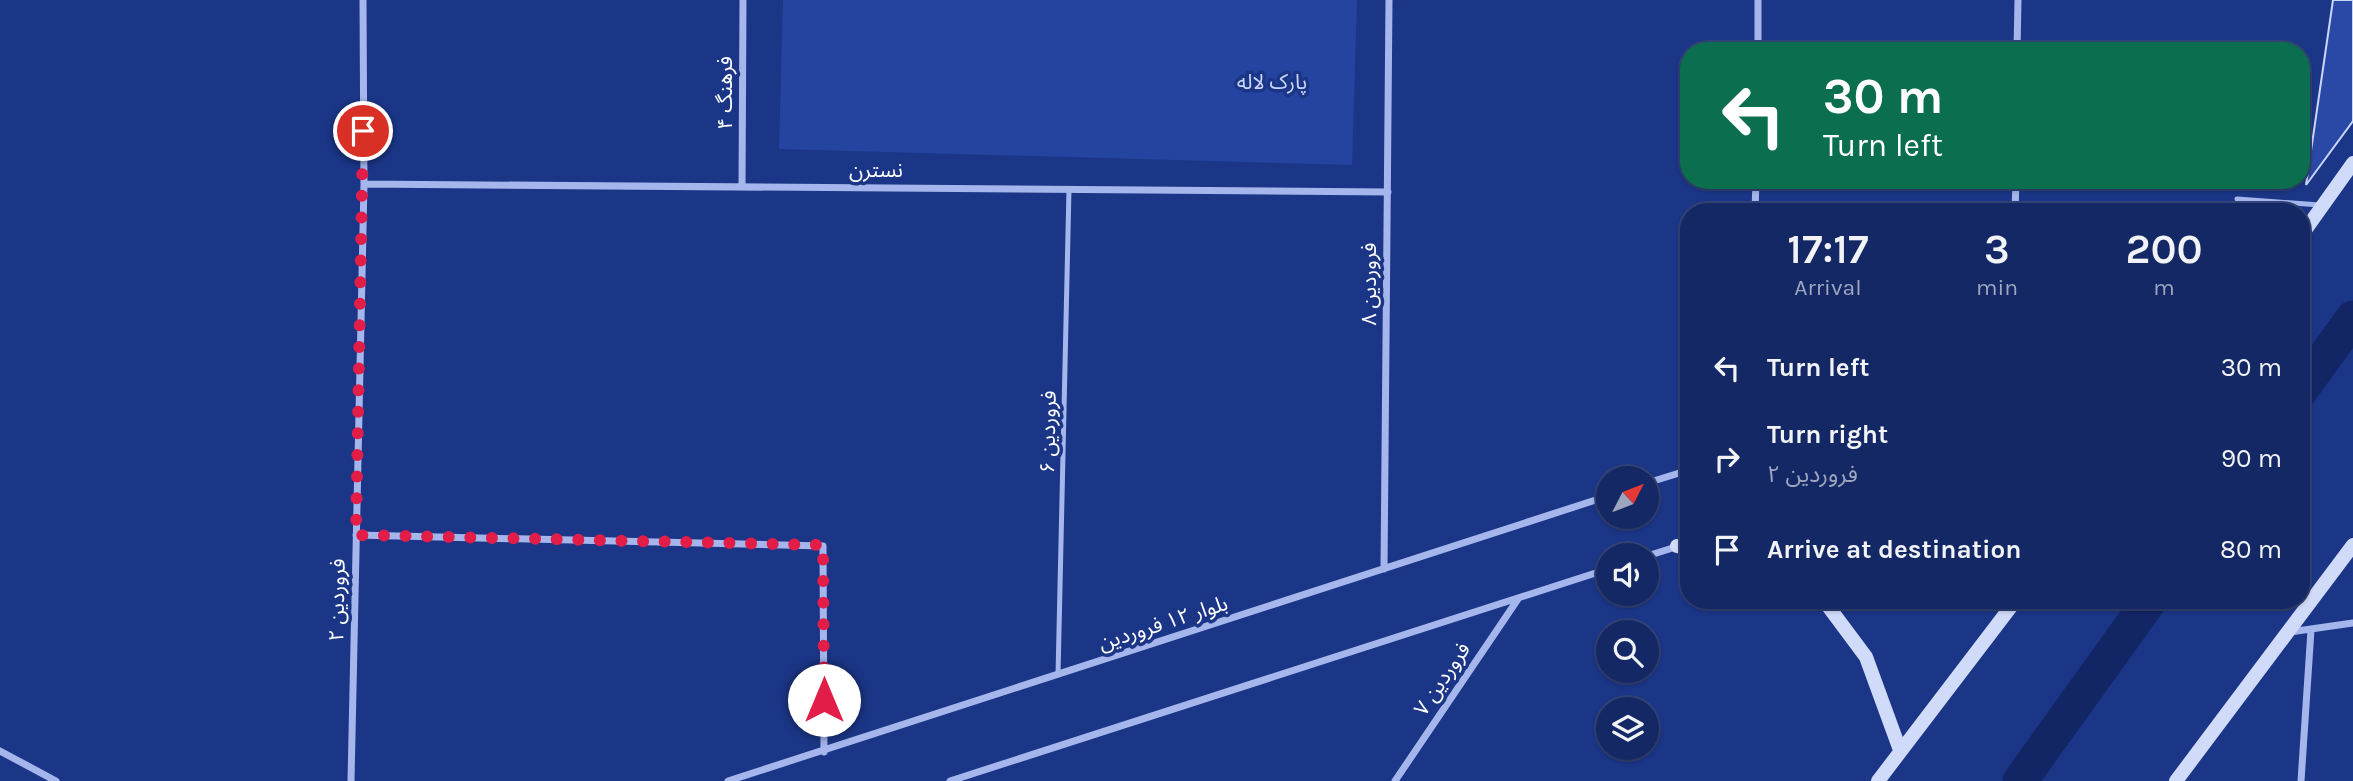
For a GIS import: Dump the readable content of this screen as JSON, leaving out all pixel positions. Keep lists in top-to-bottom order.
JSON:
{
  "streets": {
    "street": [
      "۴ فرهنگ",
      "نسترن",
      "فروردین ۸",
      "فروردین ۲",
      "بلوار ۱۲ فروردین",
      "فروردین ۷"
    ],
    "lane": ["فروردین ۶"]
  },
  "crossings": [
    ["۴ فرهنگ", "نسترن"],
    ["نسترن", "فروردین ۸"],
    ["نسترن", "فروردین ۶"],
    ["نسترن", "فروردین ۲"],
    ["فروردین ۸", "بلوار ۱۲ فروردین"],
    ["فروردین ۶", "بلوار ۱۲ فروردین"]
  ],
  "parks": ["پارک لاله"],
  "north": "top right",
  "page": {
    "turn": ["30 m", "Turn left"],
    "eta": [
      "17:17",
      "Arrival",
      "3",
      "min",
      "200",
      "m"
    ],
    "list": [
      {
        "name": "Turn left",
        "value": "30 m"
      },
      {
        "name": "Turn right",
        "note": "فروردین ۲",
        "value": "90 m"
      },
      {
        "name": "Arrive at destination",
        "value": "80 m"
      }
    ]
  }
}
